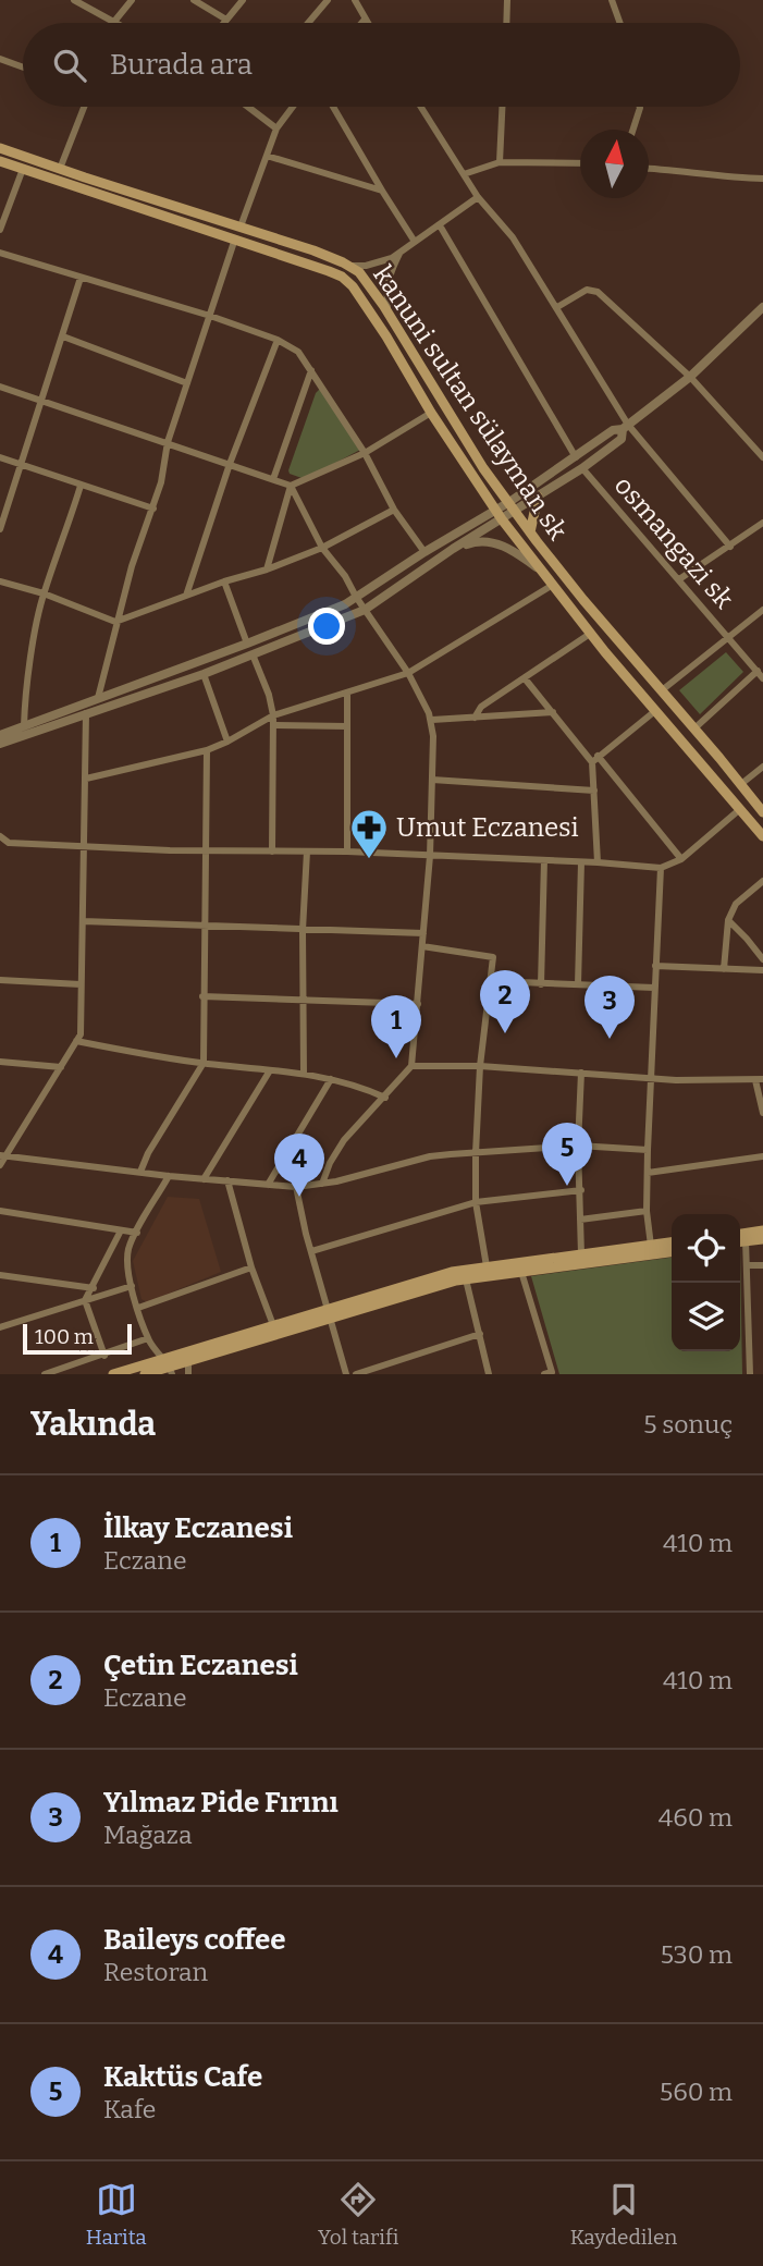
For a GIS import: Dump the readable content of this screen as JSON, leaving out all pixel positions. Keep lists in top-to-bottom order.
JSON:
{
  "streets": {
    "main road": ["kanuni sultan sülayman sk"],
    "street": ["osmangazi sk"]
  },
  "places": {
    "pharmacy": ["Umut Eczanesi"]
  },
  "scale_bar": "100 m",
  "north": "top",
  "page": {
    "search": "Burada ara",
    "pins": [
      "2",
      "3",
      "1",
      "5",
      "4"
    ],
    "scale": "100 m",
    "heading": ["Yakında", "5 sonuç"],
    "list": [
      {
        "mark": "1",
        "name": "İlkay Eczanesi",
        "note": "Eczane",
        "value": "410 m"
      },
      {
        "mark": "2",
        "name": "Çetin Eczanesi",
        "note": "Eczane",
        "value": "410 m"
      },
      {
        "mark": "3",
        "name": "Yılmaz Pide Fırını",
        "note": "Mağaza",
        "value": "460 m"
      },
      {
        "mark": "4",
        "name": "Baileys coffee",
        "note": "Restoran",
        "value": "530 m"
      },
      {
        "mark": "5",
        "name": "Kaktüs Cafe",
        "note": "Kafe",
        "value": "560 m"
      }
    ],
    "nav": ["Harita", "Yol tarifi", "Kaydedilen"]
  }
}
